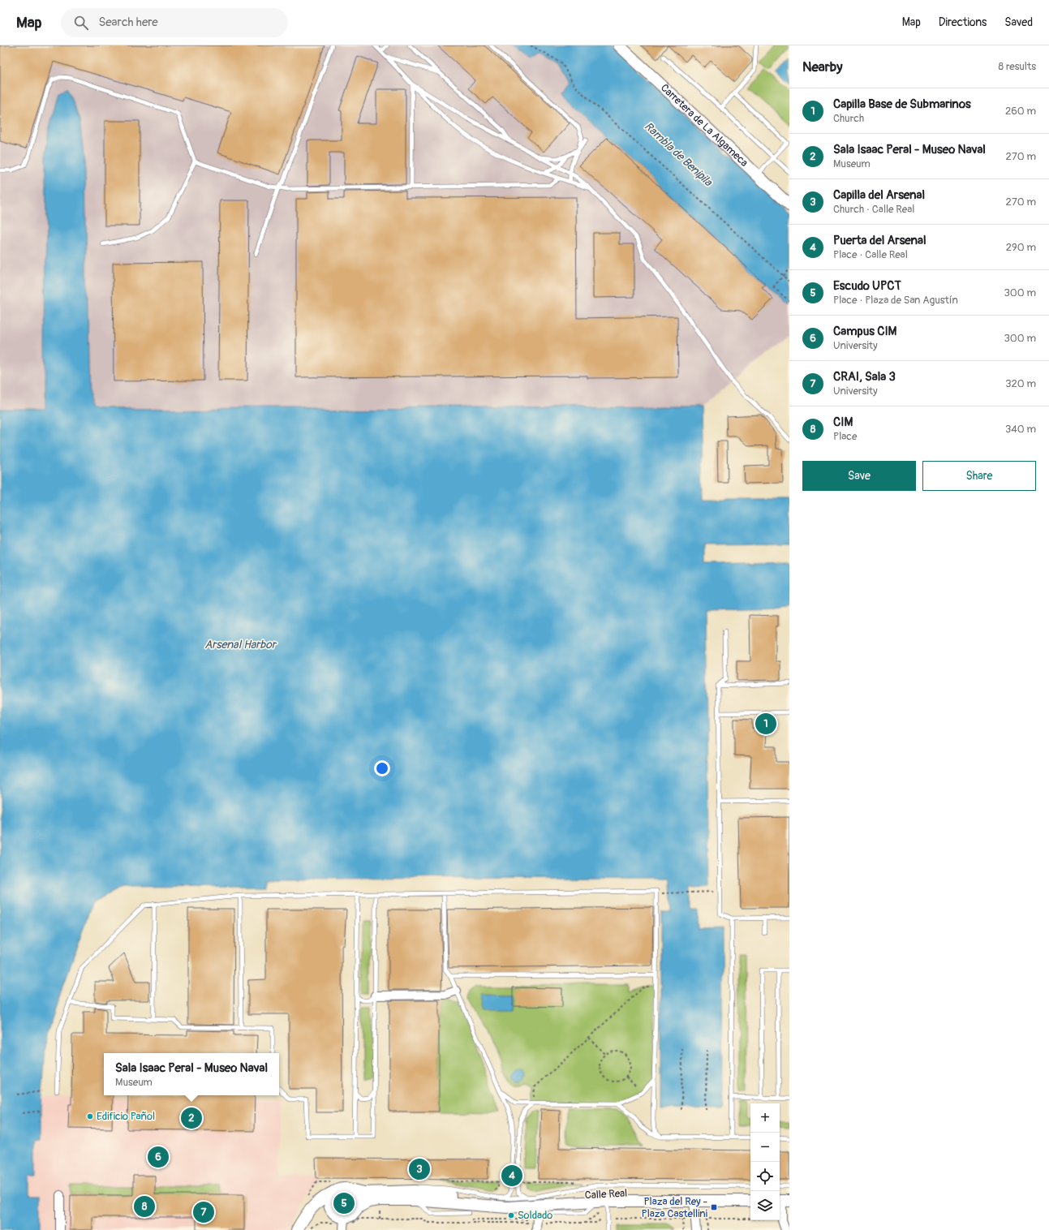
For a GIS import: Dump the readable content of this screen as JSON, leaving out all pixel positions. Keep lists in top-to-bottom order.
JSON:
{
  "streets": {
    "main road": ["Carretera de La Algameca", "Calle Real"]
  },
  "water": ["Rambla de Benipila", "Arsenal Harbor"],
  "places": {
    "other": ["Edificio Pañol", "Soldado"],
    "transit": ["Plaza del Rey - Plaza Castellini"]
  },
  "page": {
    "header": "Map",
    "search": "Search here",
    "nav": ["Map", "Directions", "Saved"],
    "heading": ["Nearby", "8 results"],
    "list": [
      {
        "mark": "1",
        "name": "Capilla Base de Submarinos",
        "note": "Church",
        "value": "260 m"
      },
      {
        "mark": "2",
        "name": "Sala Isaac Peral - Museo Naval",
        "note": "Museum",
        "value": "270 m"
      },
      {
        "mark": "3",
        "name": "Capilla del Arsenal",
        "note": "Church · Calle Real",
        "value": "270 m"
      },
      {
        "mark": "4",
        "name": "Puerta del Arsenal",
        "note": "Place · Calle Real",
        "value": "290 m"
      },
      {
        "mark": "5",
        "name": "Escudo UPCT",
        "note": "Place · Plaza de San Agustín",
        "value": "300 m"
      },
      {
        "mark": "6",
        "name": "Campus CIM",
        "note": "University",
        "value": "300 m"
      },
      {
        "mark": "7",
        "name": "CRAI, Sala 3",
        "note": "University",
        "value": "320 m"
      },
      {
        "mark": "8",
        "name": "CIM",
        "note": "Place",
        "value": "340 m"
      }
    ],
    "buttons": ["Save", "Share"],
    "pins": [
      "1",
      "2",
      "6",
      "3",
      "4",
      "5",
      "8",
      "7"
    ],
    "popup": ["Sala Isaac Peral - Museo Naval", "Museum"],
    "map_buttons": ["+", "−"]
  }
}
